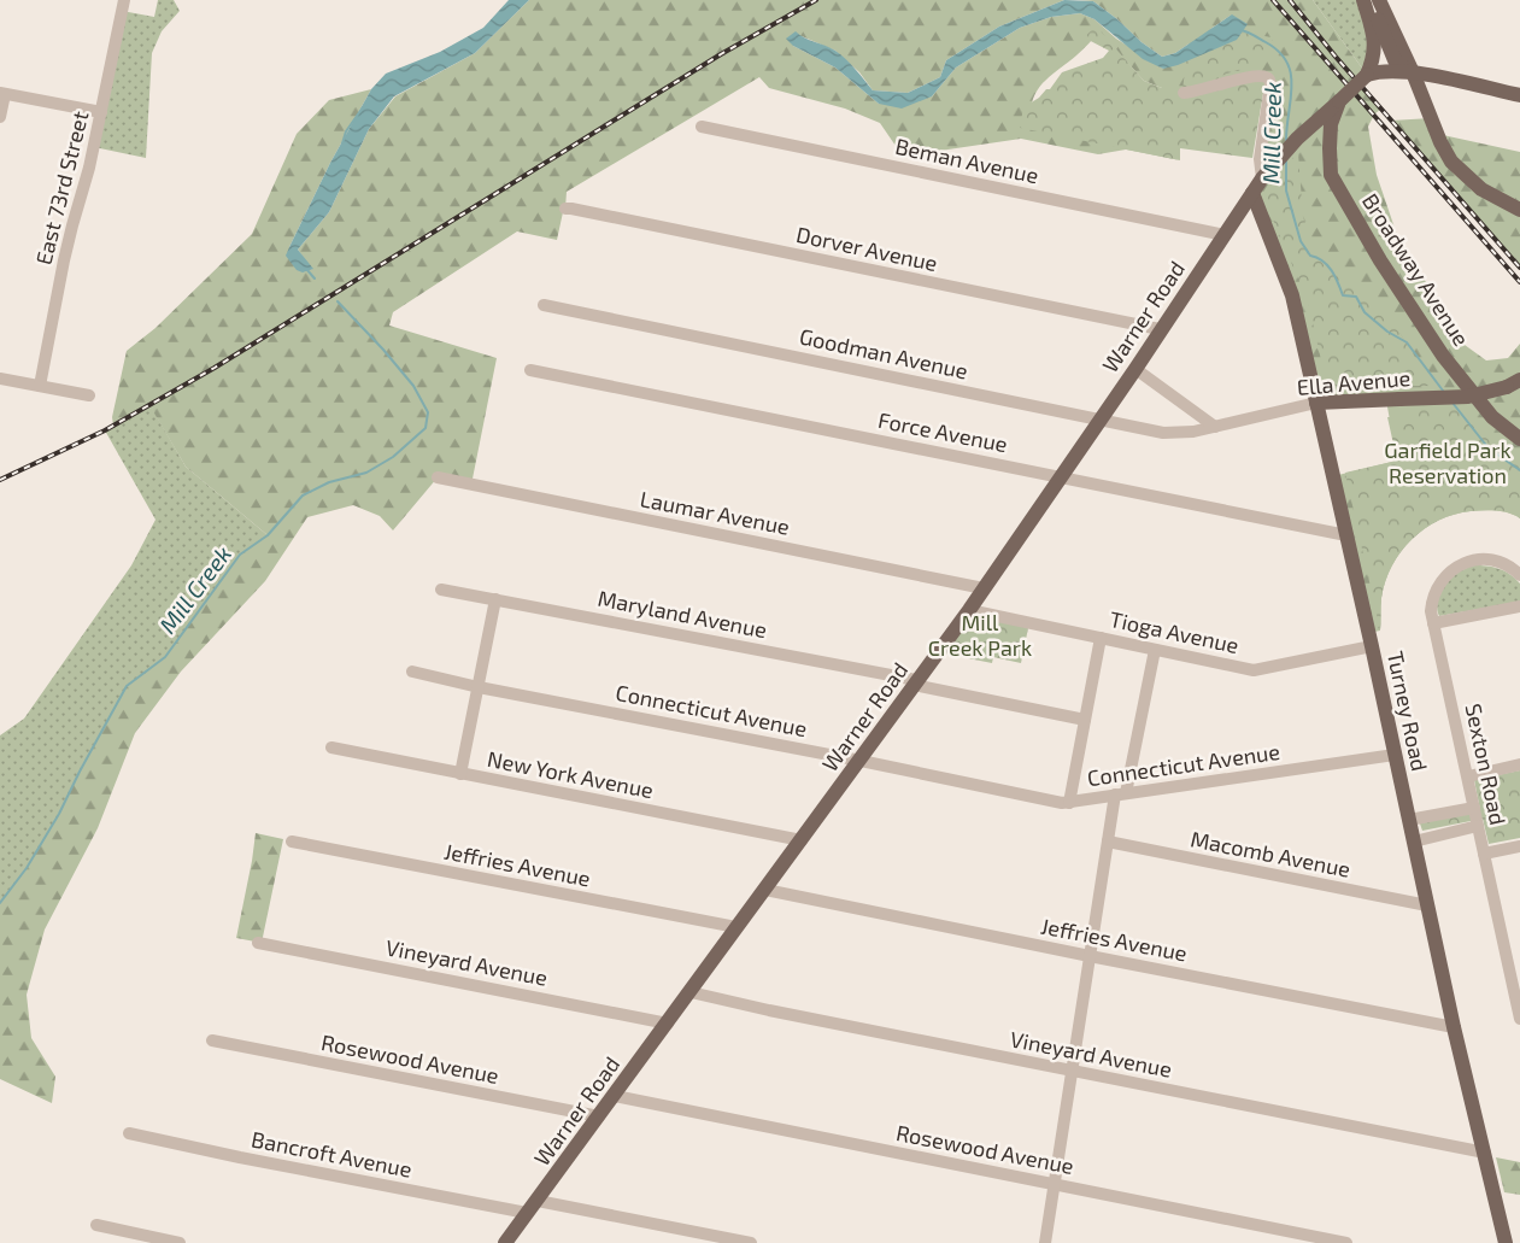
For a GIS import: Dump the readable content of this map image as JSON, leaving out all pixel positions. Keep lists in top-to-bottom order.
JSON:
{
  "streets": {
    "main road": [
      "Broadway Avenue",
      "Warner Road",
      "Ella Avenue",
      "Turney Road"
    ],
    "street": [
      "Beman Avenue",
      "East 73rd Street",
      "Dorver Avenue",
      "Goodman Avenue",
      "Force Avenue",
      "Laumar Avenue",
      "Maryland Avenue",
      "Tioga Avenue",
      "Connecticut Avenue",
      "Sexton Road",
      "New York Avenue",
      "Macomb Avenue",
      "Jeffries Avenue",
      "Vineyard Avenue",
      "Rosewood Avenue",
      "Bancroft Avenue"
    ]
  },
  "crossings": [
    ["Beman Avenue", "Warner Road"],
    ["Dorver Avenue", "Warner Road"],
    ["Broadway Avenue", "Warner Road"],
    ["Warner Road", "Goodman Avenue"],
    ["Warner Road", "Force Avenue"],
    ["Warner Road", "Laumar Avenue"],
    ["Warner Road", "Maryland Avenue"],
    ["Warner Road", "Tioga Avenue"],
    ["Warner Road", "Connecticut Avenue"],
    ["Warner Road", "Turney Road"],
    ["Warner Road", "New York Avenue"],
    ["Warner Road", "Jeffries Avenue"],
    ["Warner Road", "Vineyard Avenue"],
    ["Warner Road", "Rosewood Avenue"],
    ["Warner Road", "Bancroft Avenue"],
    ["Goodman Avenue", "Ella Avenue"],
    ["Ella Avenue", "Turney Road"],
    ["Force Avenue", "Turney Road"],
    ["Tioga Avenue", "Turney Road"],
    ["Connecticut Avenue", "Turney Road"],
    ["Turney Road", "Macomb Avenue"],
    ["Turney Road", "Jeffries Avenue"],
    ["Turney Road", "Vineyard Avenue"]
  ],
  "water": ["Mill Creek"],
  "parks": ["Garfield Park Reservation", "Mill Creek Park"]
}
